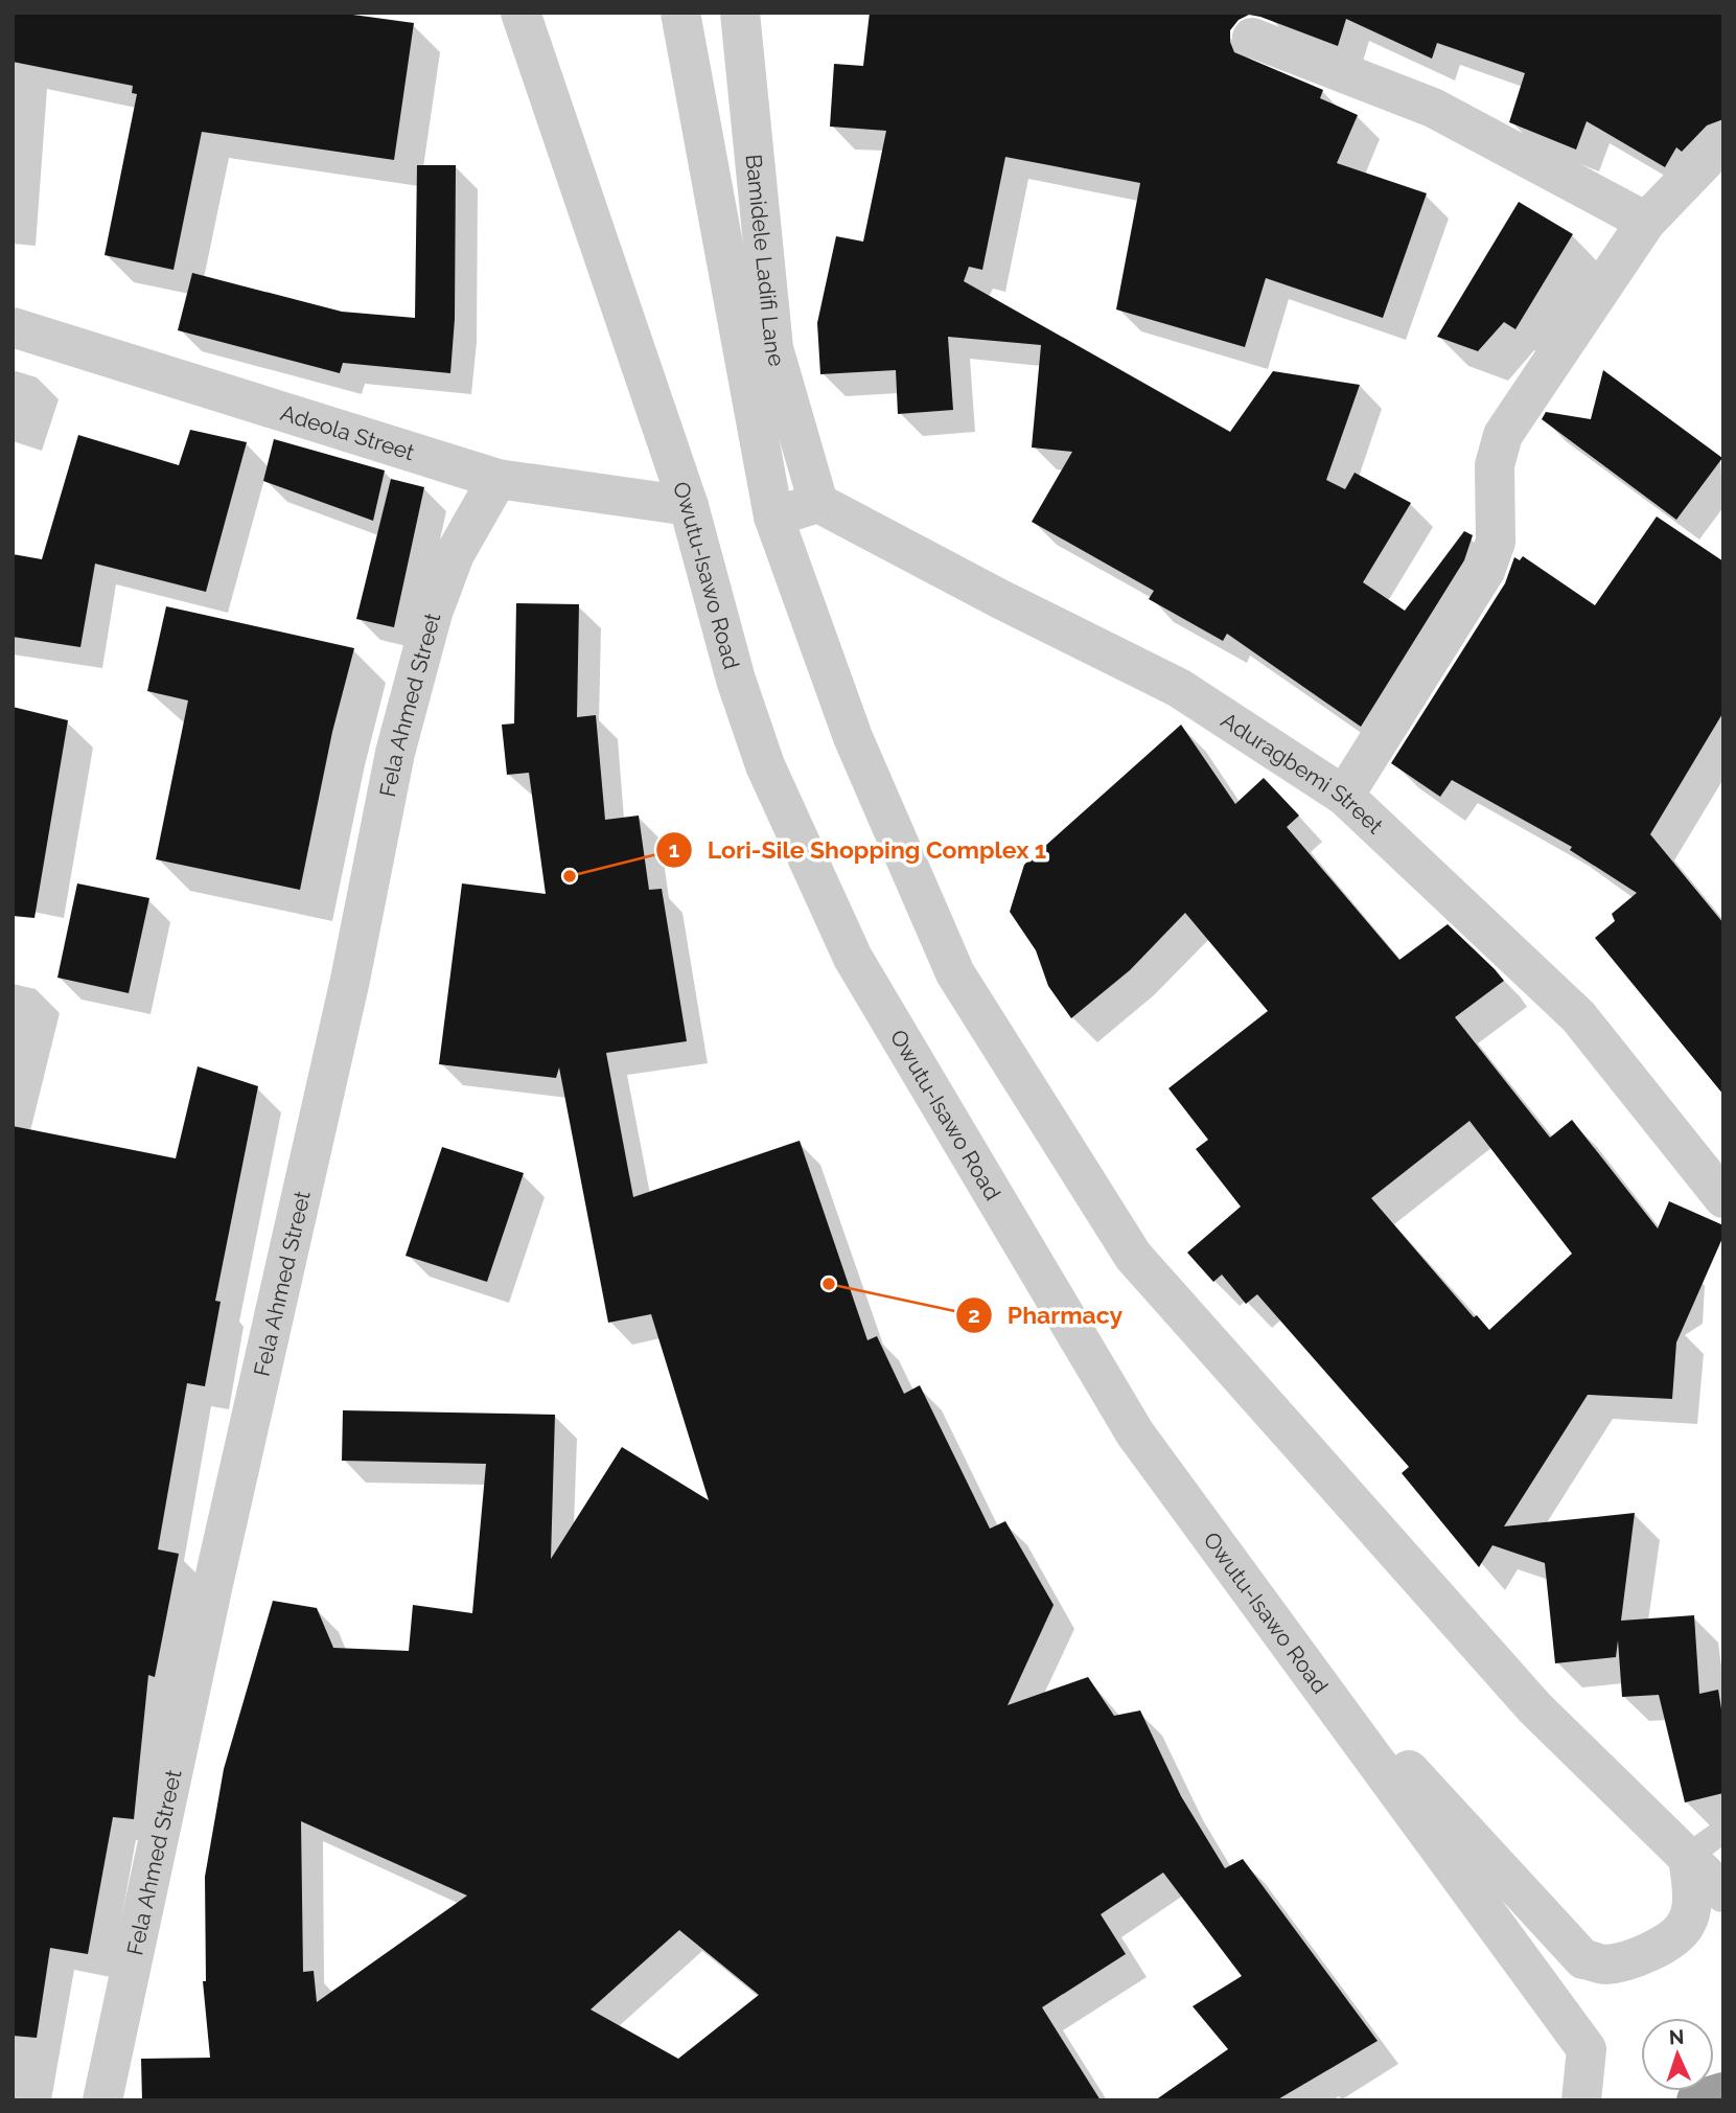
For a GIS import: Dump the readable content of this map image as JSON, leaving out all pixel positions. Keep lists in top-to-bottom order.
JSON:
{
  "streets": {
    "street": [
      "Bamidele Ladifi Lane",
      "Adeola Street",
      "Owutu-Isawo Road",
      "Fela Ahmed Street",
      "Aduragbemi Street"
    ]
  },
  "crossings": [
    ["Bamidele Ladifi Lane", "Aduragbemi Street"],
    ["Adeola Street", "Owutu-Isawo Road"],
    ["Adeola Street", "Fela Ahmed Street"]
  ],
  "places": ["Lori-Sile Shopping Complex 1", "Pharmacy"],
  "north": "top"
}
